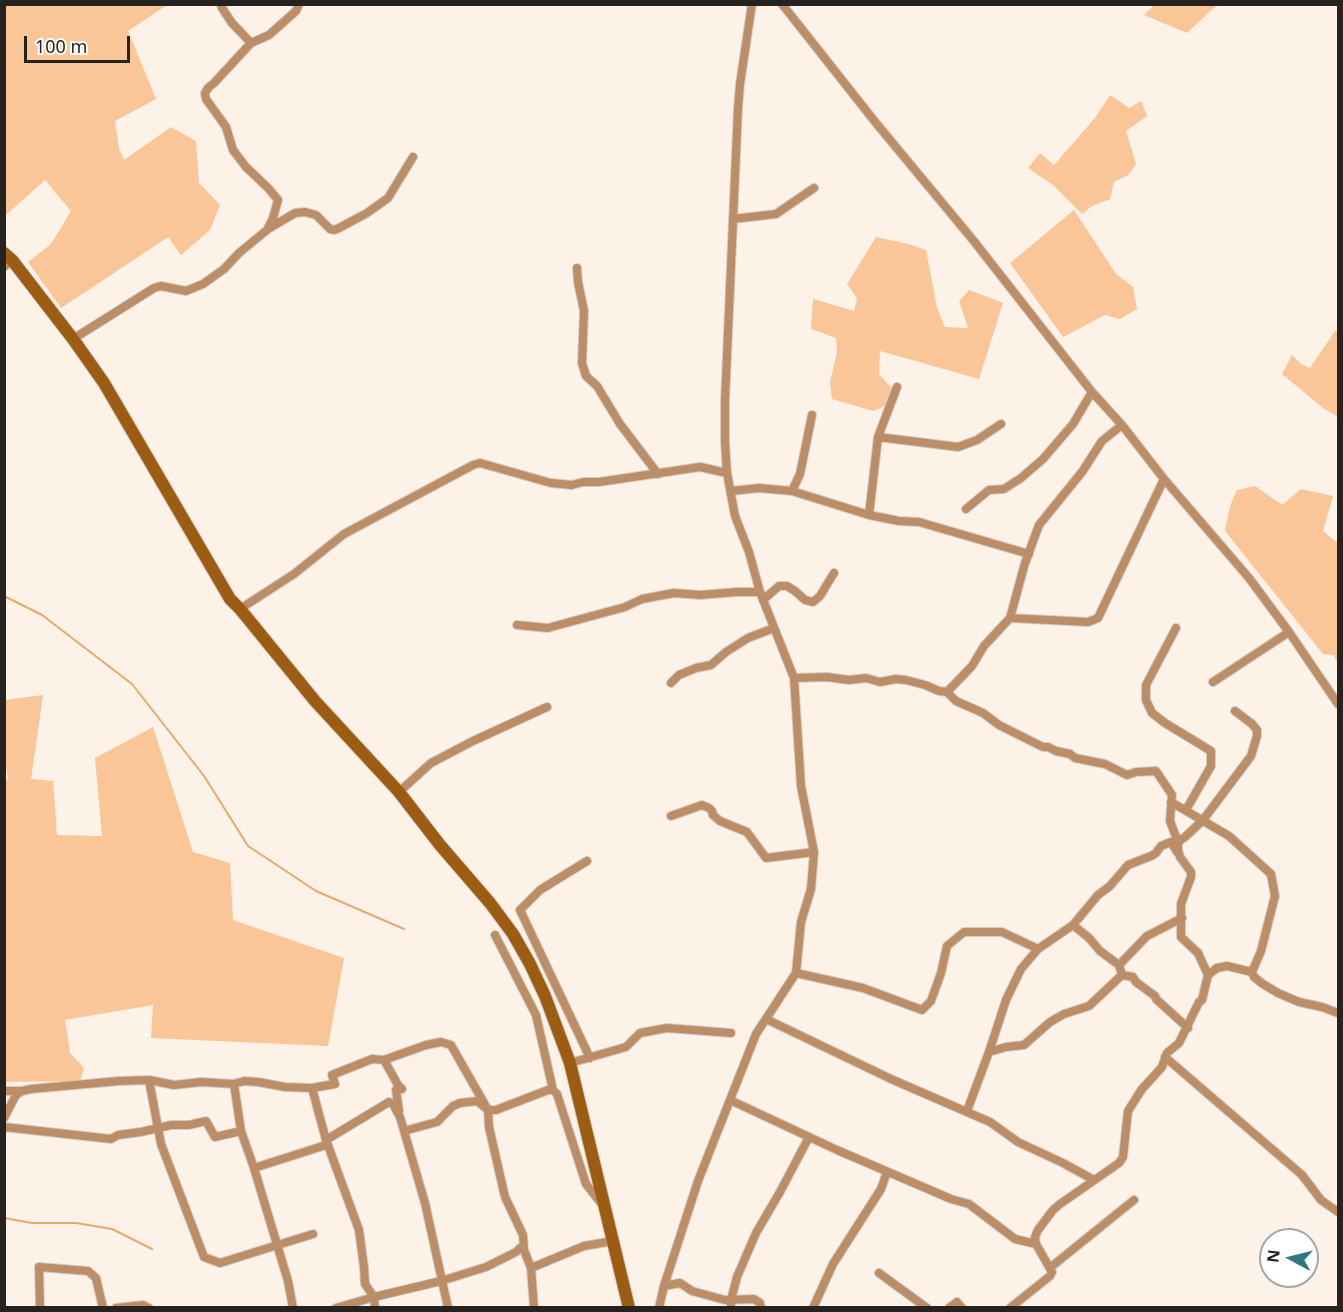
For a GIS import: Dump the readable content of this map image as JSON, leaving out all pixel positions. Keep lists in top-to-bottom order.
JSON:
{
  "scale_bar": "100 m",
  "north": "left"
}
